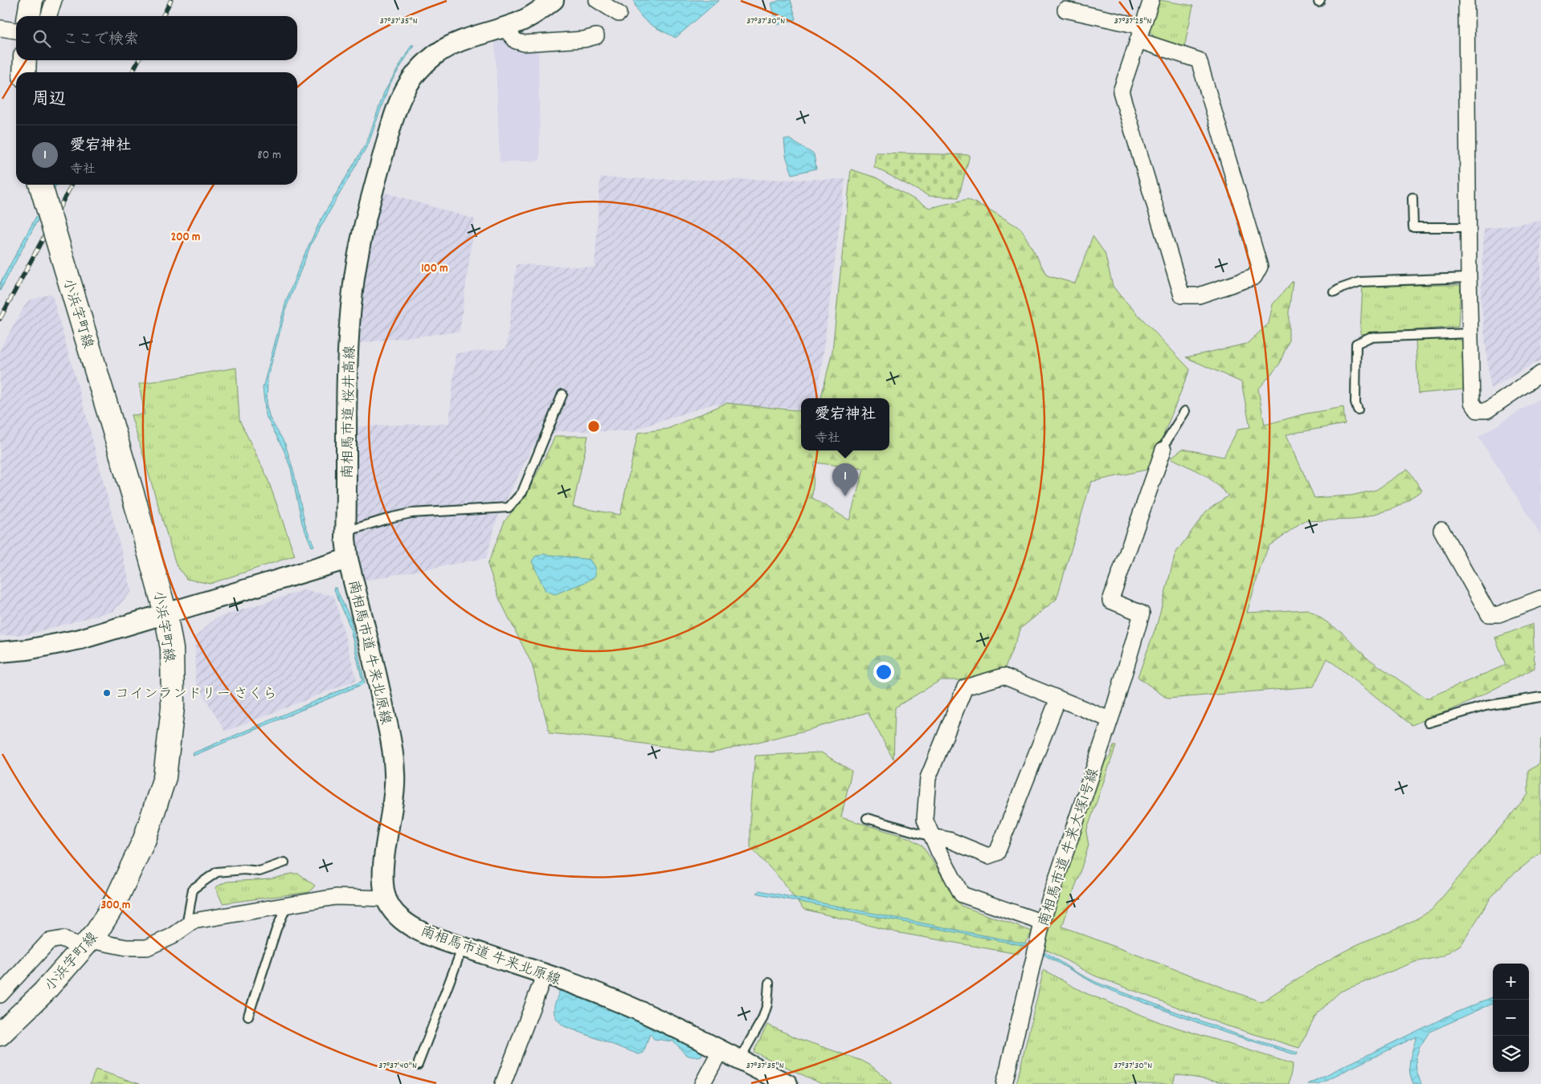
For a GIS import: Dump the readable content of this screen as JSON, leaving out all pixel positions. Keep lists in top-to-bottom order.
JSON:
{
  "streets": {
    "main road": ["小浜字町線"],
    "street": ["南相馬市道 桜井高線", "南相馬市道 牛来北原線", "南相馬市道 牛来大塚1号線"]
  },
  "crossings": [
    ["南相馬市道 桜井高線", "南相馬市道 牛来北原線"]
  ],
  "places": ["コインランドリー さくら"],
  "page": {
    "search": "ここで検索",
    "heading": "周辺",
    "list": [
      {
        "mark": "1",
        "name": "愛宕神社",
        "note": "寺社",
        "value": "80 m"
      }
    ],
    "popup": ["愛宕神社", "寺社"],
    "pins": "1",
    "map_buttons": ["+", "−"]
  },
  "coordinates": [
    "37°37'35\"N",
    "37°37'30\"N",
    "37°37'25\"N",
    "37°37'40\"N"
  ],
  "rings": ["200 m", "100 m", "300 m"]
}
